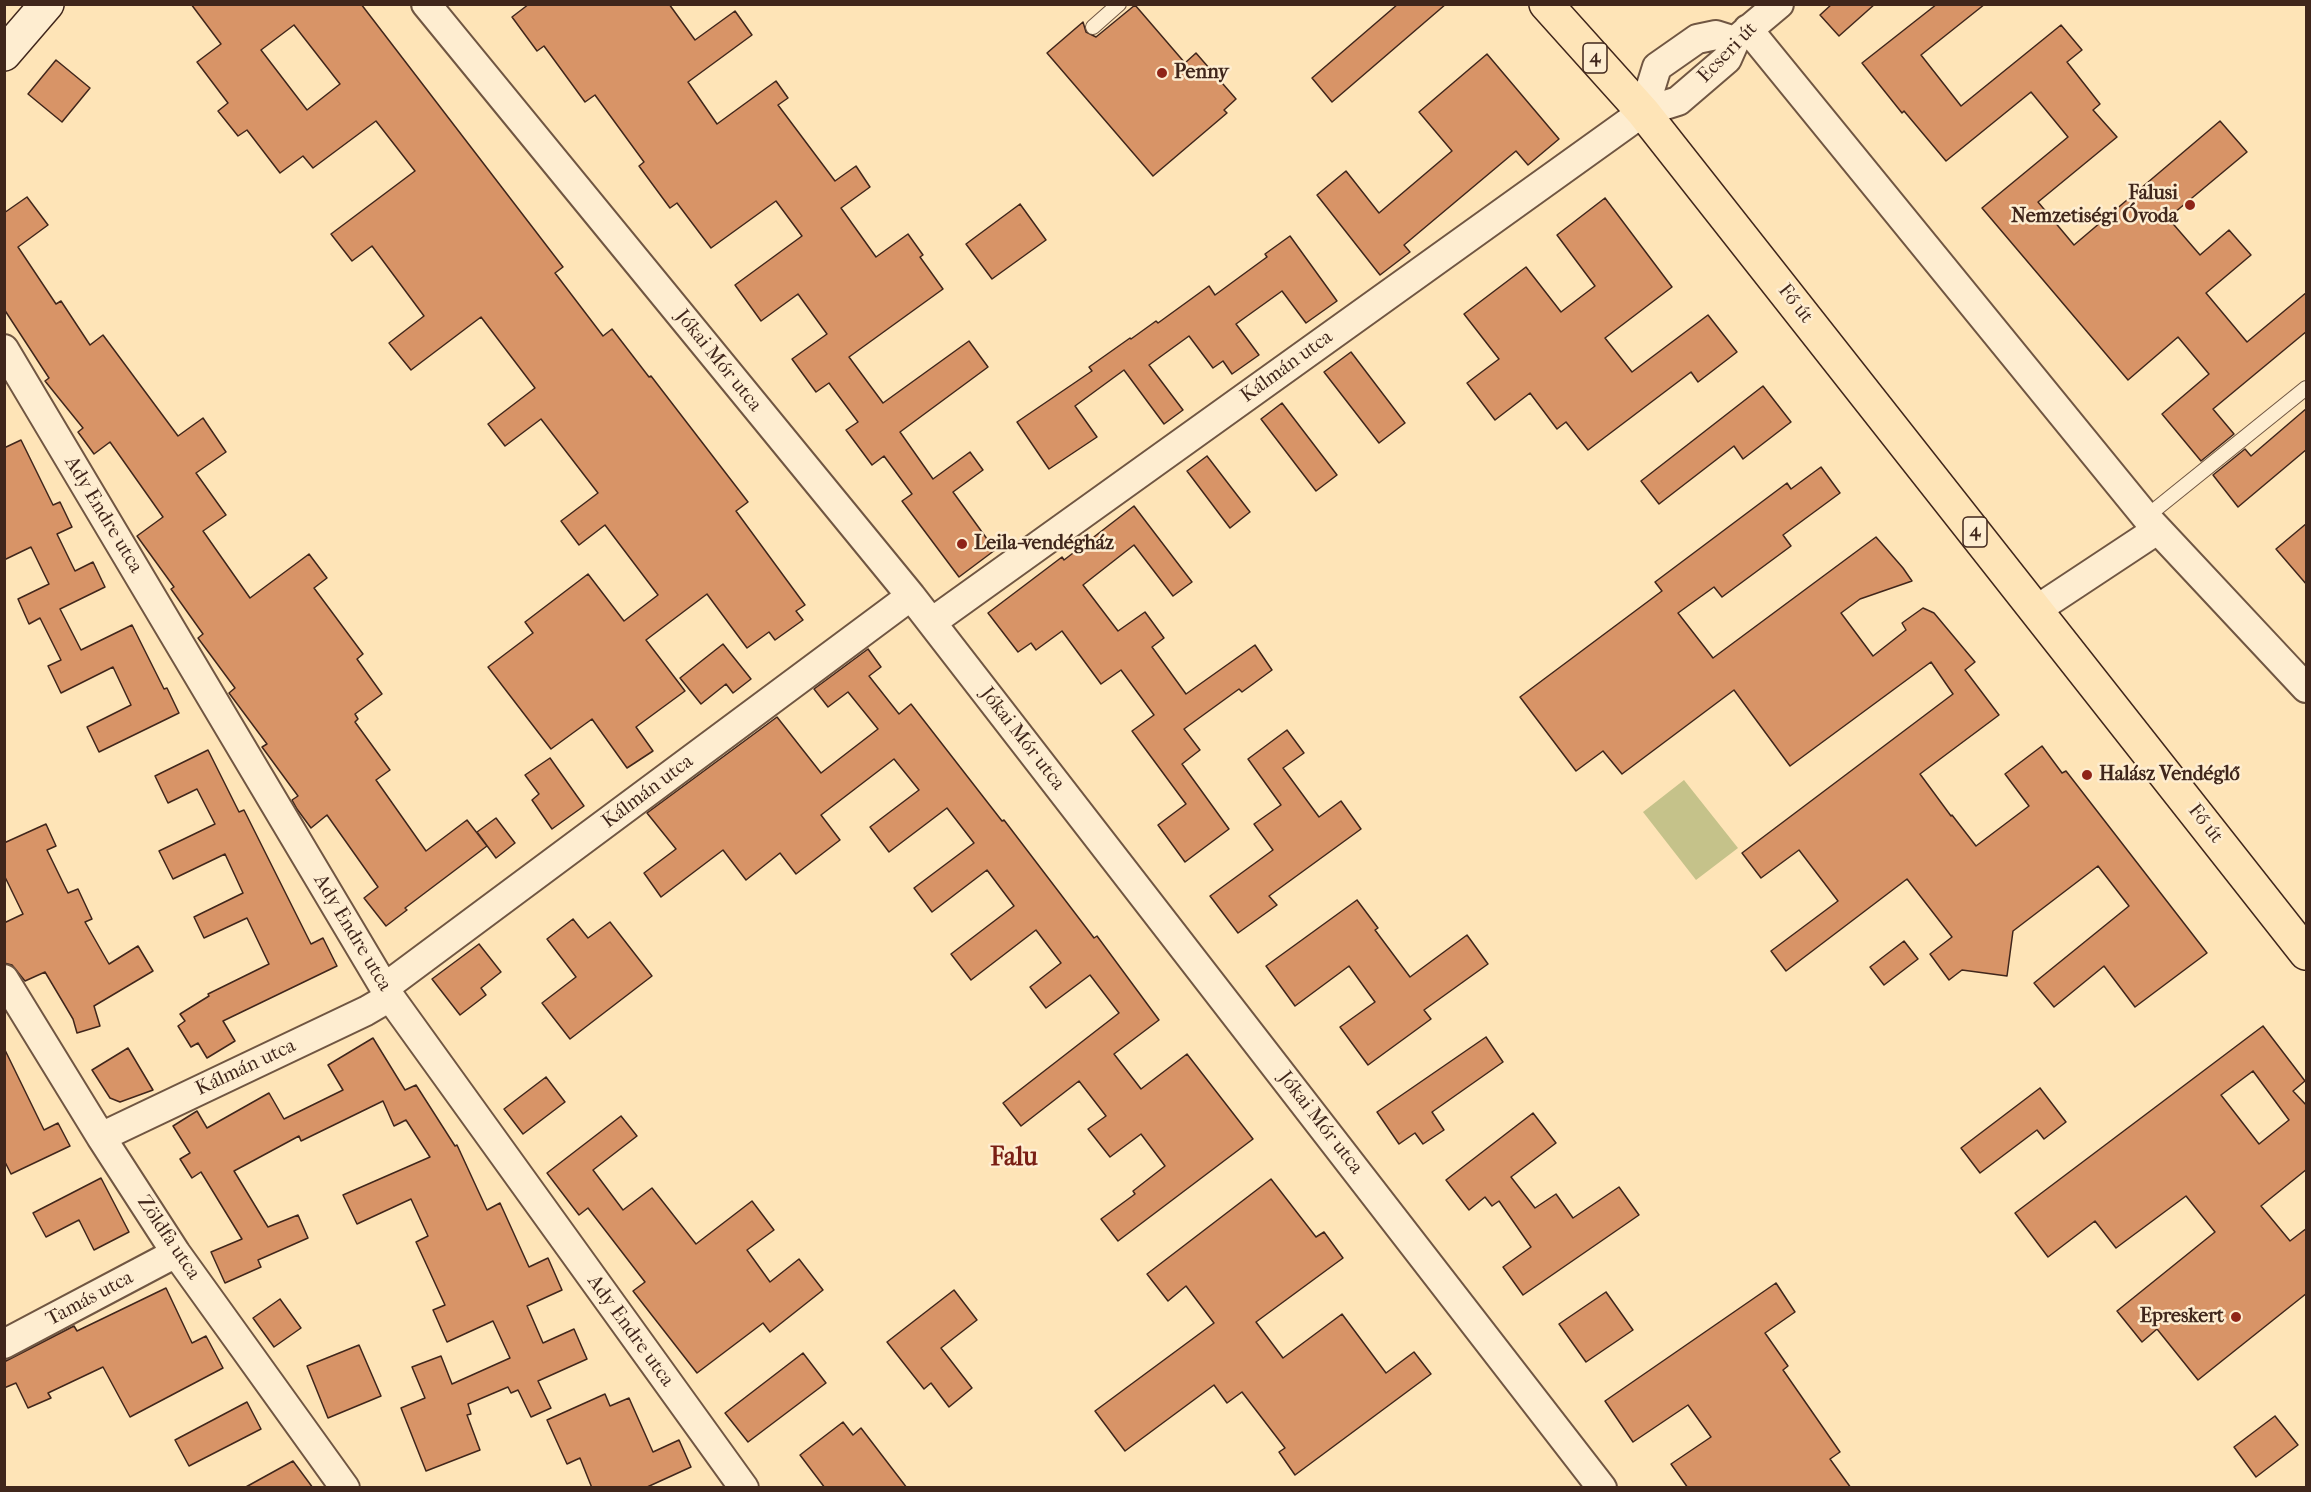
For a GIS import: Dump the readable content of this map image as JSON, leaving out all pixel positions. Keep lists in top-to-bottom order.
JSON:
{
  "streets": {
    "main road": ["4", "Fő út"],
    "street": [
      "Ecseri út",
      "Jókai Mór utca",
      "Kálmán utca",
      "Ady Endre utca",
      "Zöldfa utca",
      "Tamás utca"
    ]
  },
  "crossings": [
    ["Ecseri út", "Fő út"],
    ["Ecseri út", "Kálmán utca"],
    ["Fő út", "Kálmán utca"],
    ["Jókai Mór utca", "Kálmán utca"],
    ["Kálmán utca", "Ady Endre utca"],
    ["Kálmán utca", "Zöldfa utca"],
    ["Zöldfa utca", "Tamás utca"]
  ],
  "districts": ["Falu"],
  "places": [
    "Penny",
    "Falusi Nemzetiségi Óvoda",
    "Leila-vendégház",
    "Halász Vendéglő",
    "Epreskert"
  ]
}
